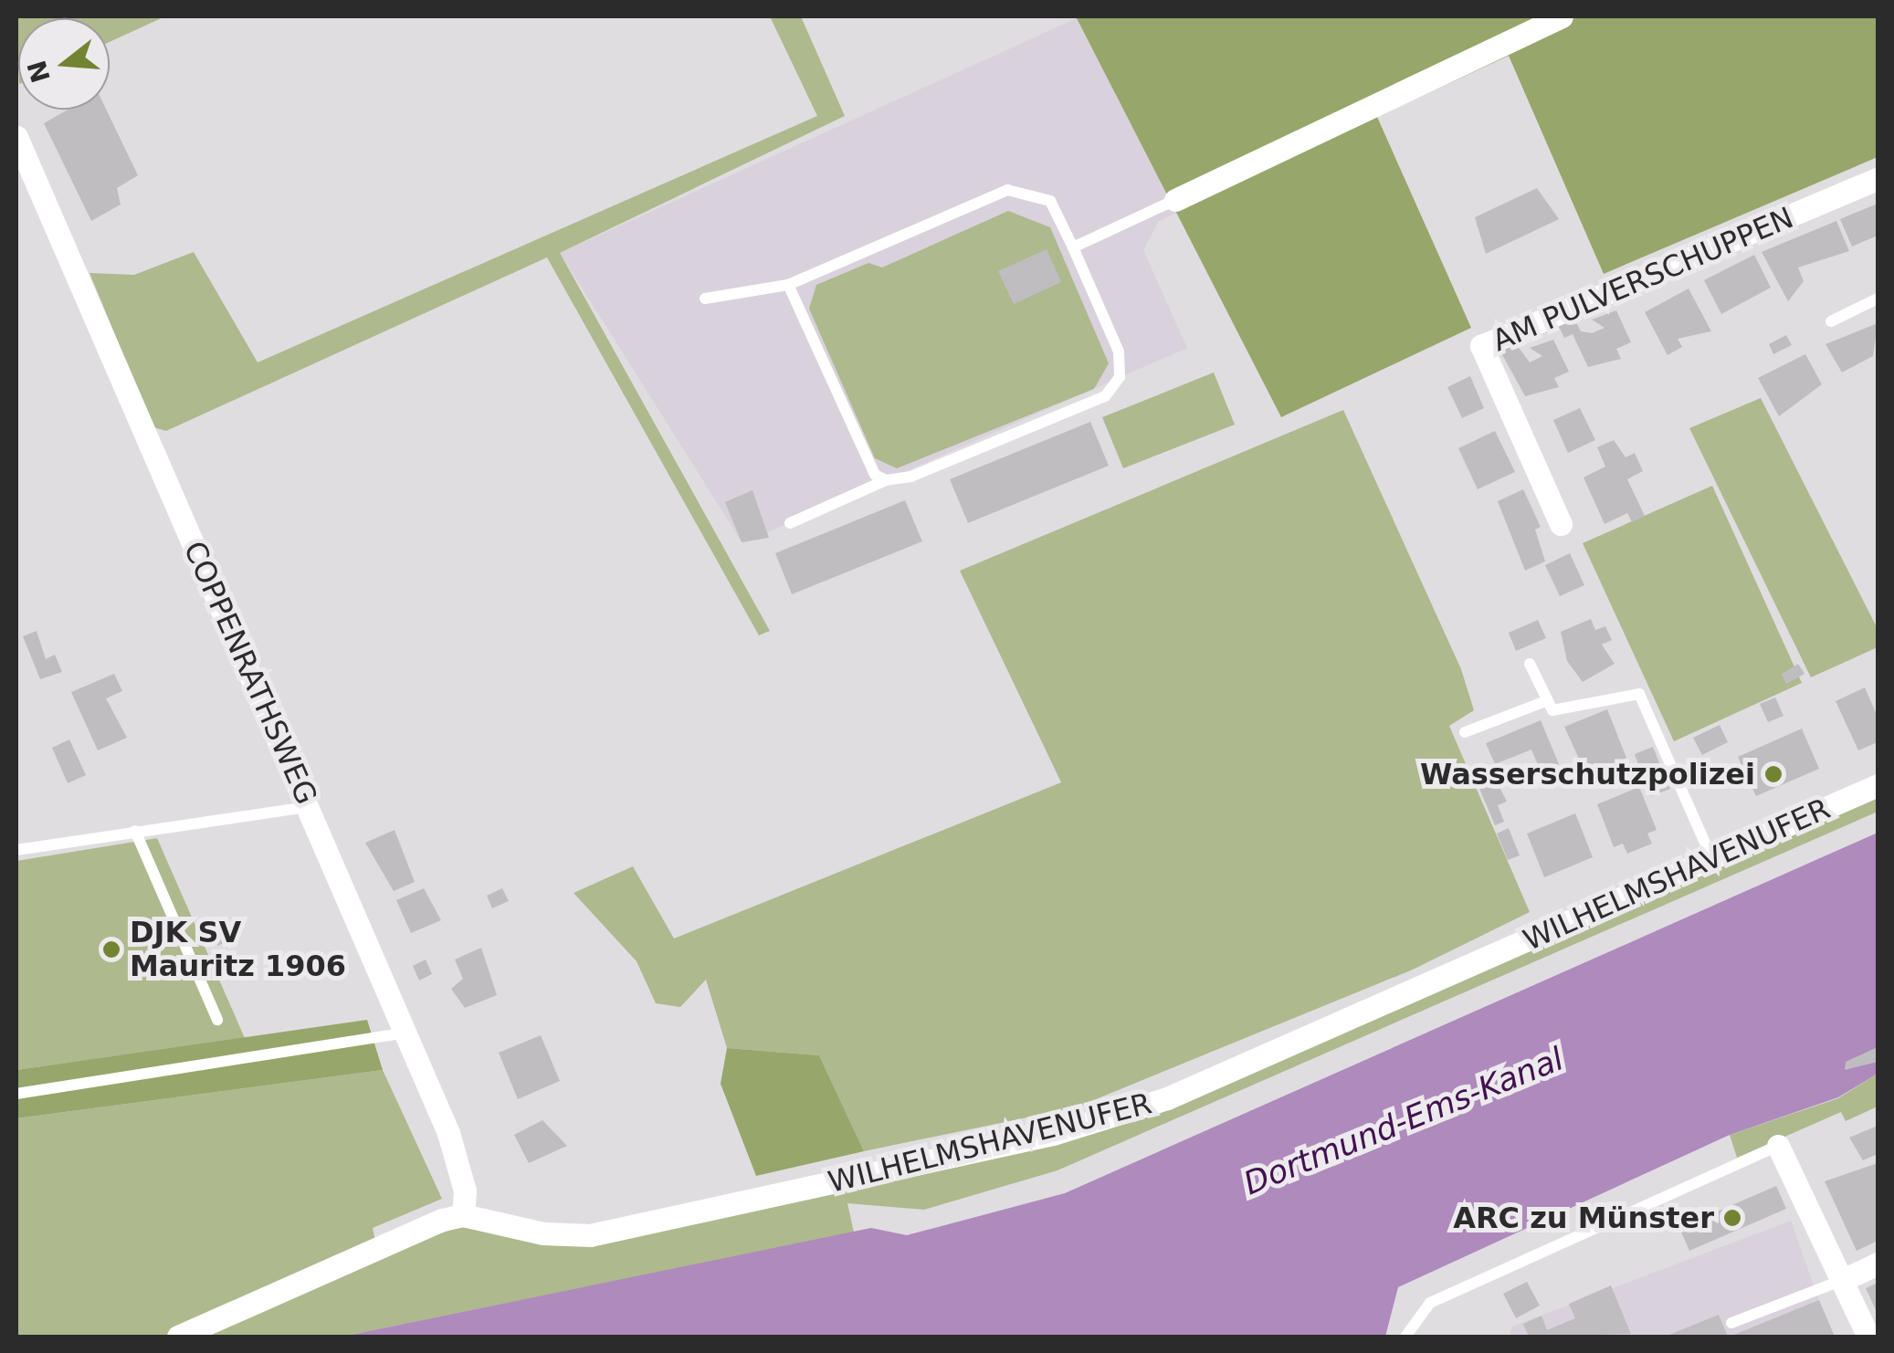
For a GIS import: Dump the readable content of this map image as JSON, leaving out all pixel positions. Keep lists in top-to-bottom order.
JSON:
{
  "streets": {
    "street": ["AM PULVERSCHUPPEN", "COPPENRATHSWEG", "WILHELMSHAVENUFER"]
  },
  "crossings": [
    ["COPPENRATHSWEG", "WILHELMSHAVENUFER"]
  ],
  "water": ["Dortmund-Ems-Kanal"],
  "places": ["Wasserschutzpolizei", "DJK SV Mauritz 1906", "ARC zu Münster"],
  "north": "left"
}
